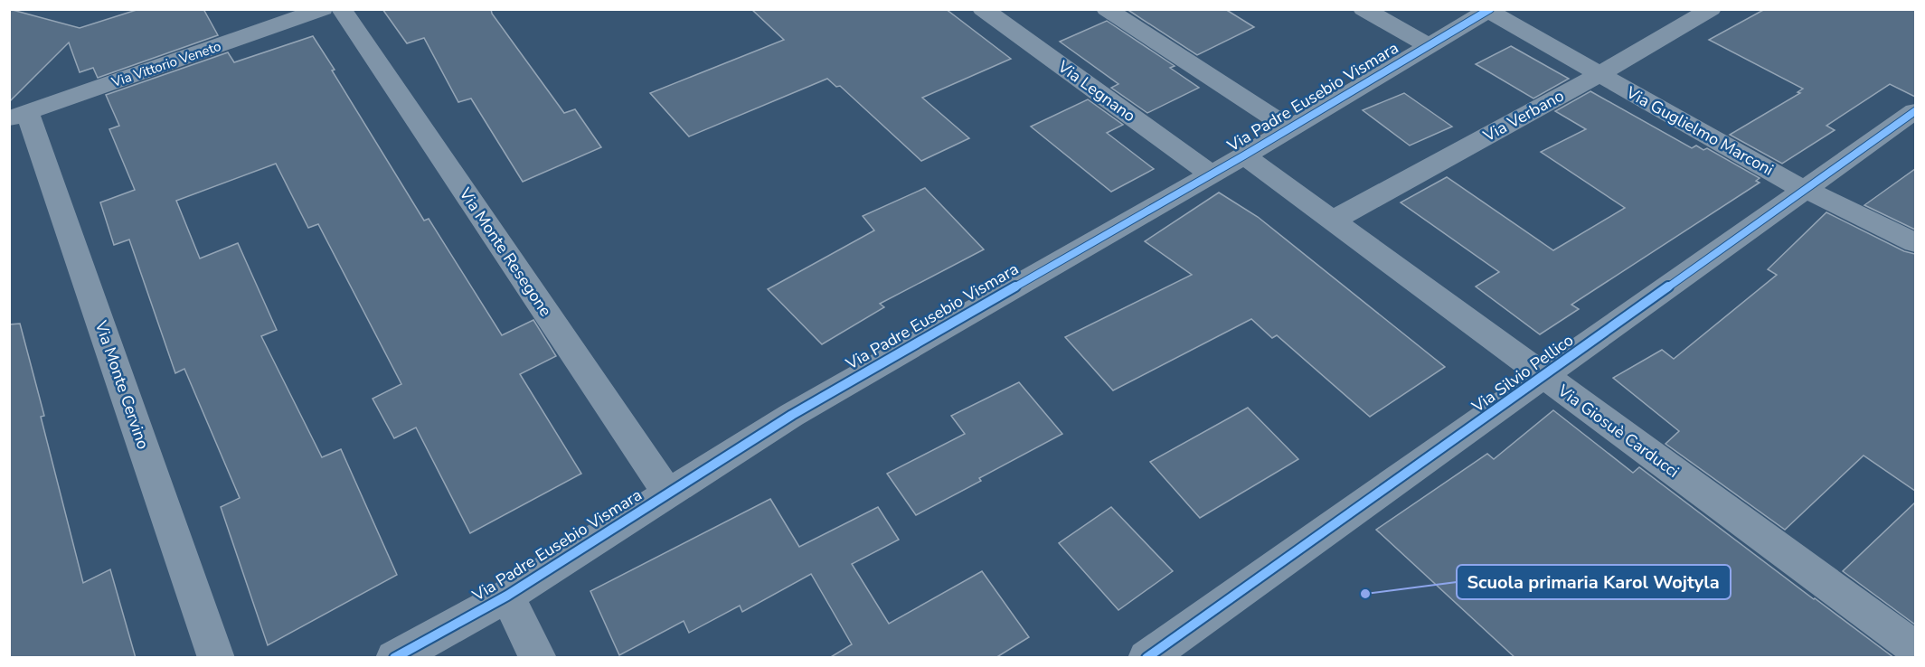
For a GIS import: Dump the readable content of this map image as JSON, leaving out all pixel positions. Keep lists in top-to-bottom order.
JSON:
{
  "streets": {
    "street": [
      "Via Vittorio Veneto",
      "Via Legnano",
      "Via Padre Eusebio Vismara",
      "Via Verbano",
      "Via Guglielmo Marconi",
      "Via Monte Resegone",
      "Via Silvio Pellico",
      "Via Monte Cervino",
      "Via Giosuè Carducci"
    ]
  },
  "crossings": [
    ["Via Vittorio Veneto", "Via Monte Cervino"],
    ["Via Legnano", "Via Padre Eusebio Vismara"],
    ["Via Padre Eusebio Vismara", "Via Guglielmo Marconi"],
    ["Via Padre Eusebio Vismara", "Via Monte Resegone"],
    ["Via Padre Eusebio Vismara", "Via Giosuè Carducci"],
    ["Via Verbano", "Via Guglielmo Marconi"],
    ["Via Verbano", "Via Giosuè Carducci"],
    ["Via Guglielmo Marconi", "Via Silvio Pellico"],
    ["Via Silvio Pellico", "Via Giosuè Carducci"]
  ],
  "places": ["Scuola primaria Karol Wojtyla"]
}
